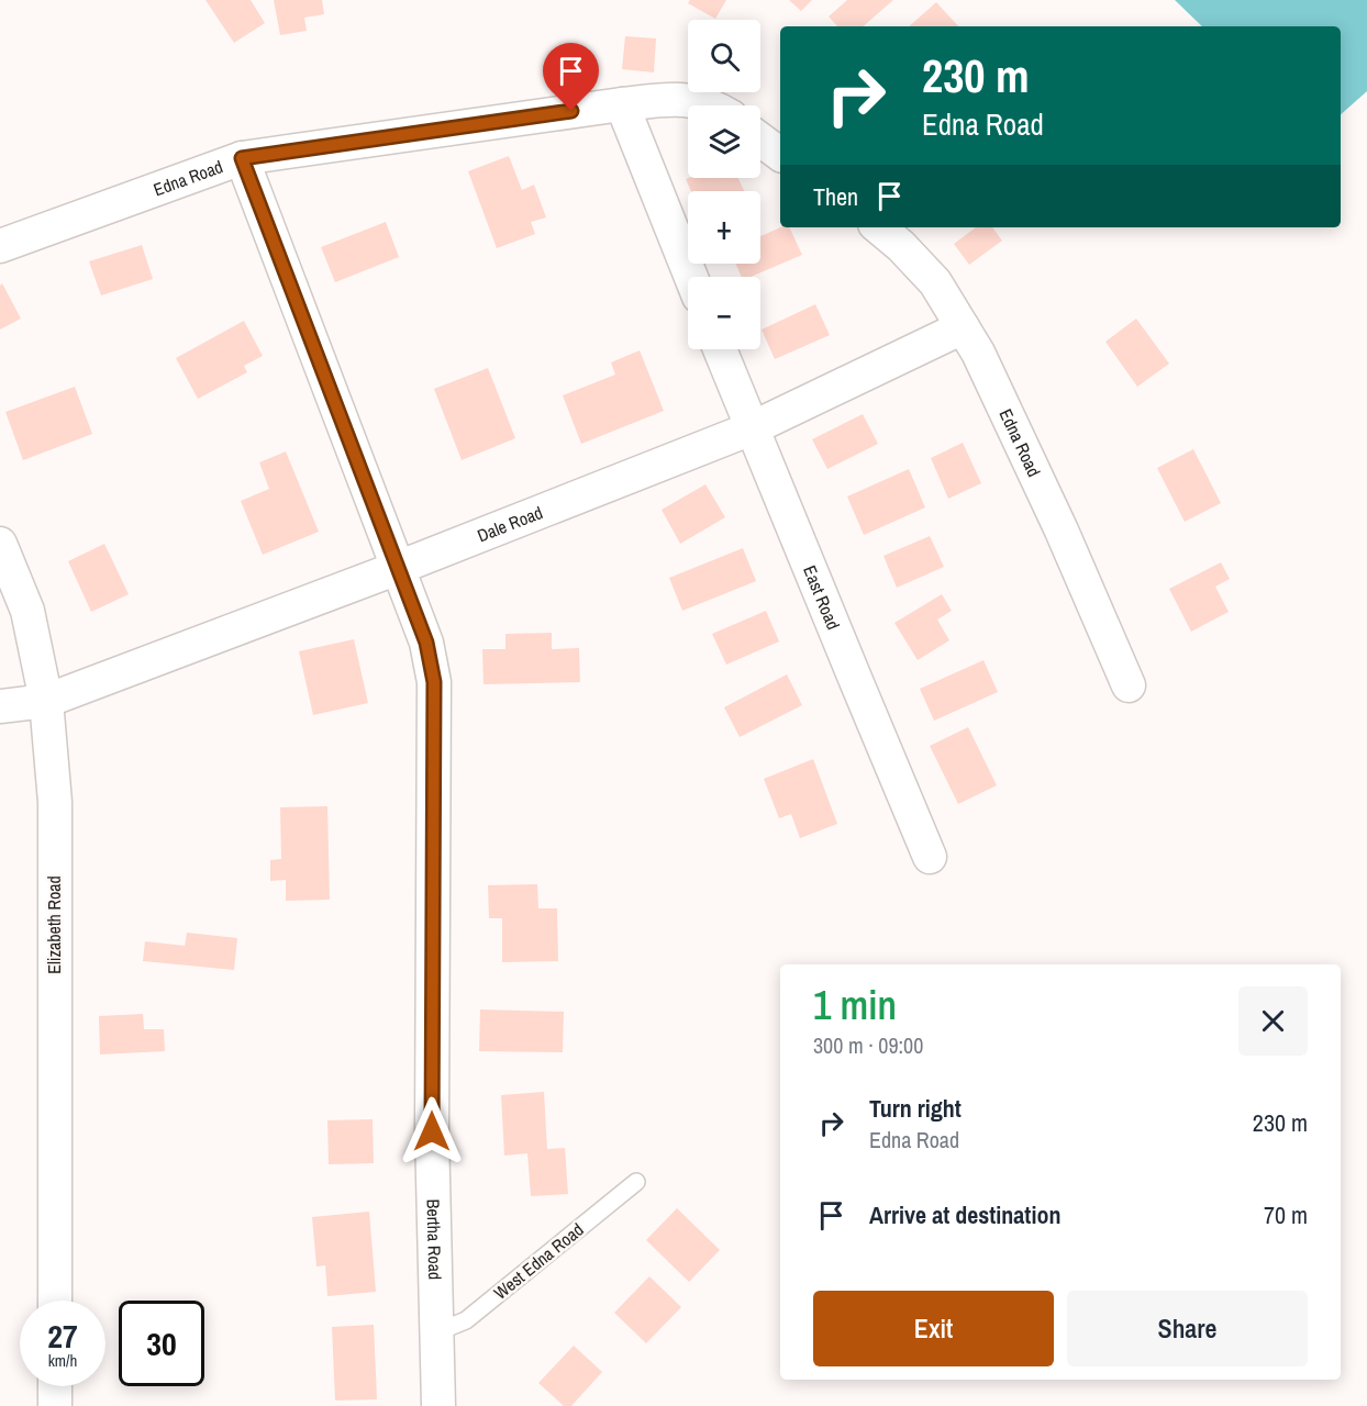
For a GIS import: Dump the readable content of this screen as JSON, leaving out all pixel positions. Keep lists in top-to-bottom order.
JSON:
{
  "streets": {
    "street": [
      "Edna Road",
      "Dale Road",
      "East Road",
      "Elizabeth Road",
      "Bertha Road"
    ],
    "lane": ["West Edna Road"]
  },
  "crossings": [
    ["Edna Road", "Dale Road"],
    ["Edna Road", "Bertha Road"],
    ["Dale Road", "East Road"],
    ["Dale Road", "Elizabeth Road"],
    ["Dale Road", "Bertha Road"],
    ["Bertha Road", "West Edna Road"]
  ],
  "page": {
    "map_buttons": ["+", "−"],
    "turn": ["230 m", "Edna Road"],
    "then": "Then",
    "heading": ["1 min", "300 m · 09:00"],
    "list": [
      {
        "name": "Turn right",
        "note": "Edna Road",
        "value": "230 m"
      },
      {
        "name": "Arrive at destination",
        "value": "70 m"
      }
    ],
    "buttons": ["Exit", "Share"],
    "speed": "27 km/h",
    "limit": "30"
  }
}
